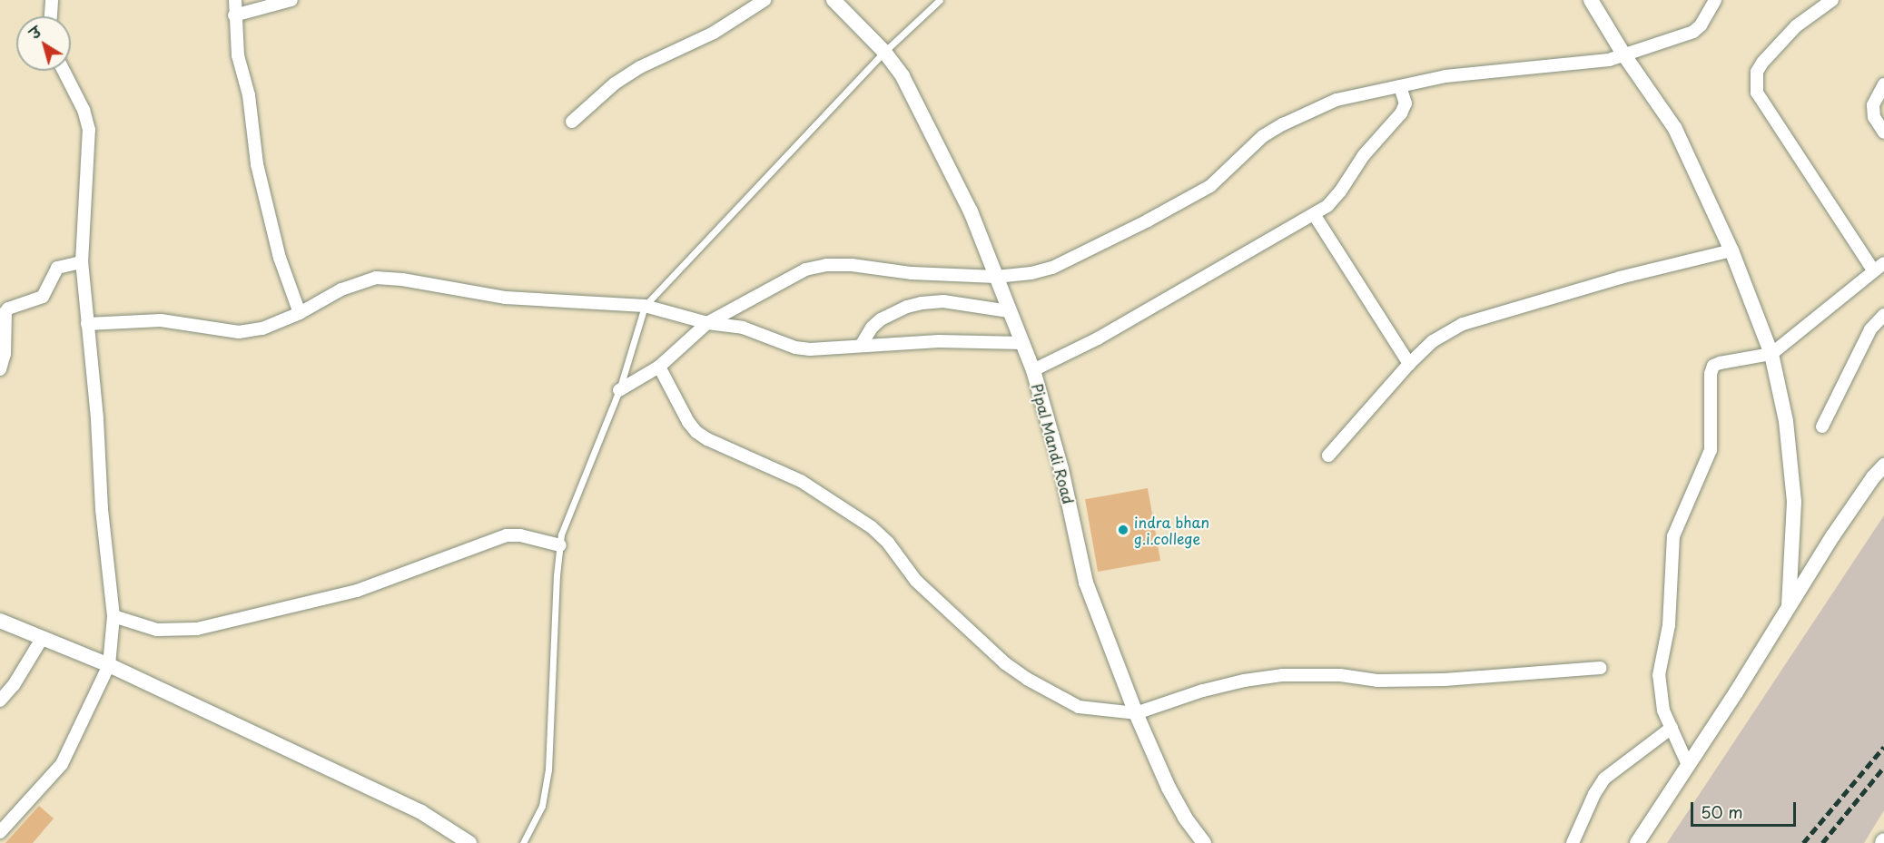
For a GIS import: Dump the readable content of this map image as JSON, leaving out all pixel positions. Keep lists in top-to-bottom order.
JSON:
{
  "streets": {
    "street": ["Pipal Mandi Road"]
  },
  "places": ["indra bhan g.i.college"],
  "scale_bar": "50 m",
  "north": "top left"
}
